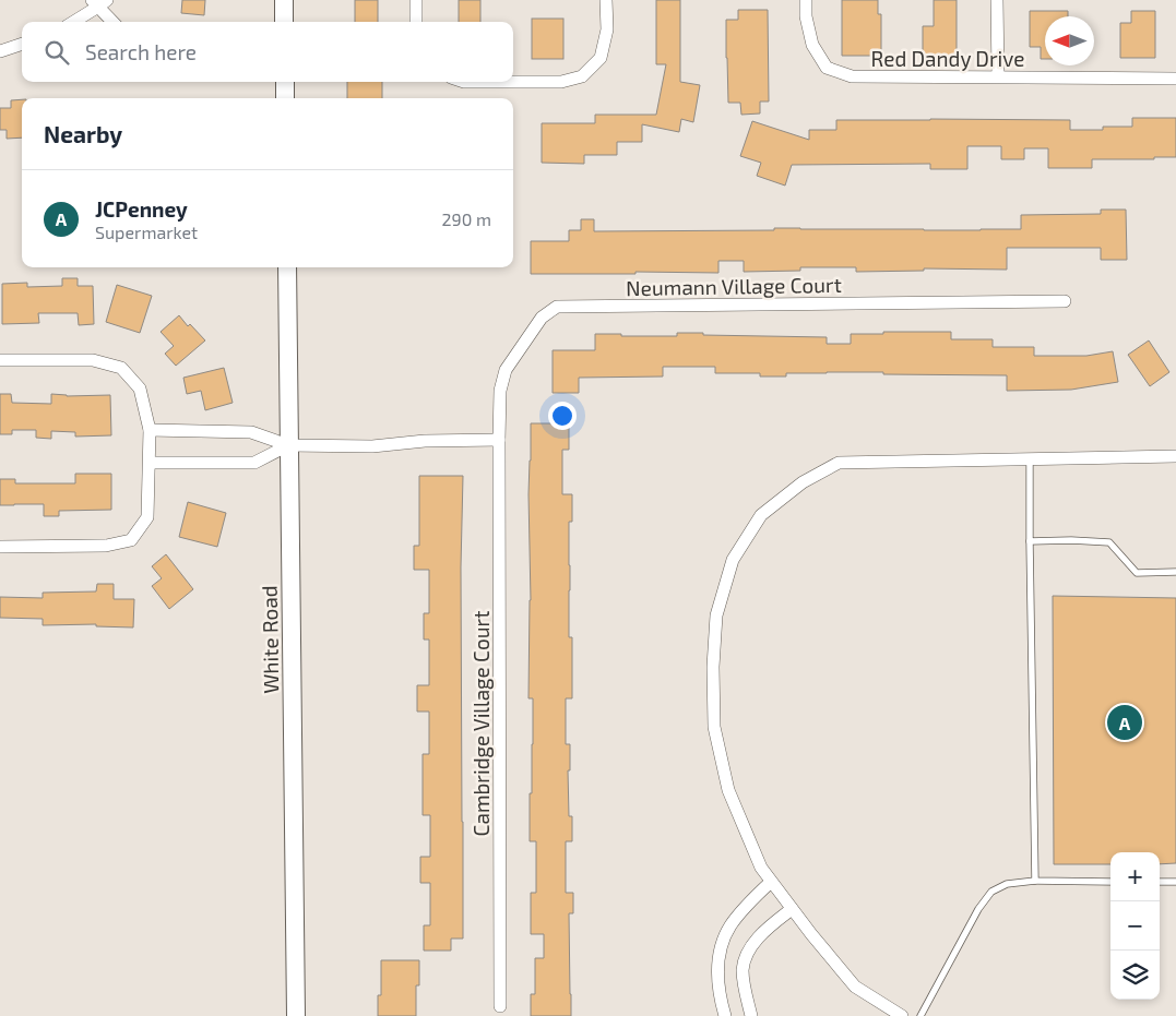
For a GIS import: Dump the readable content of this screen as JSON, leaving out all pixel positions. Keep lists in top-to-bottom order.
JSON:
{
  "streets": {
    "street": [
      "Red Dandy Drive",
      "Neumann Village Court",
      "White Road",
      "Cambridge Village Court"
    ]
  },
  "crossings": [
    ["Neumann Village Court", "Cambridge Village Court"]
  ],
  "north": "left",
  "page": {
    "search": "Search here",
    "heading": "Nearby",
    "list": [
      {
        "mark": "A",
        "name": "JCPenney",
        "note": "Supermarket",
        "value": "290 m"
      }
    ],
    "pins": "A",
    "map_buttons": ["+", "−"]
  }
}
